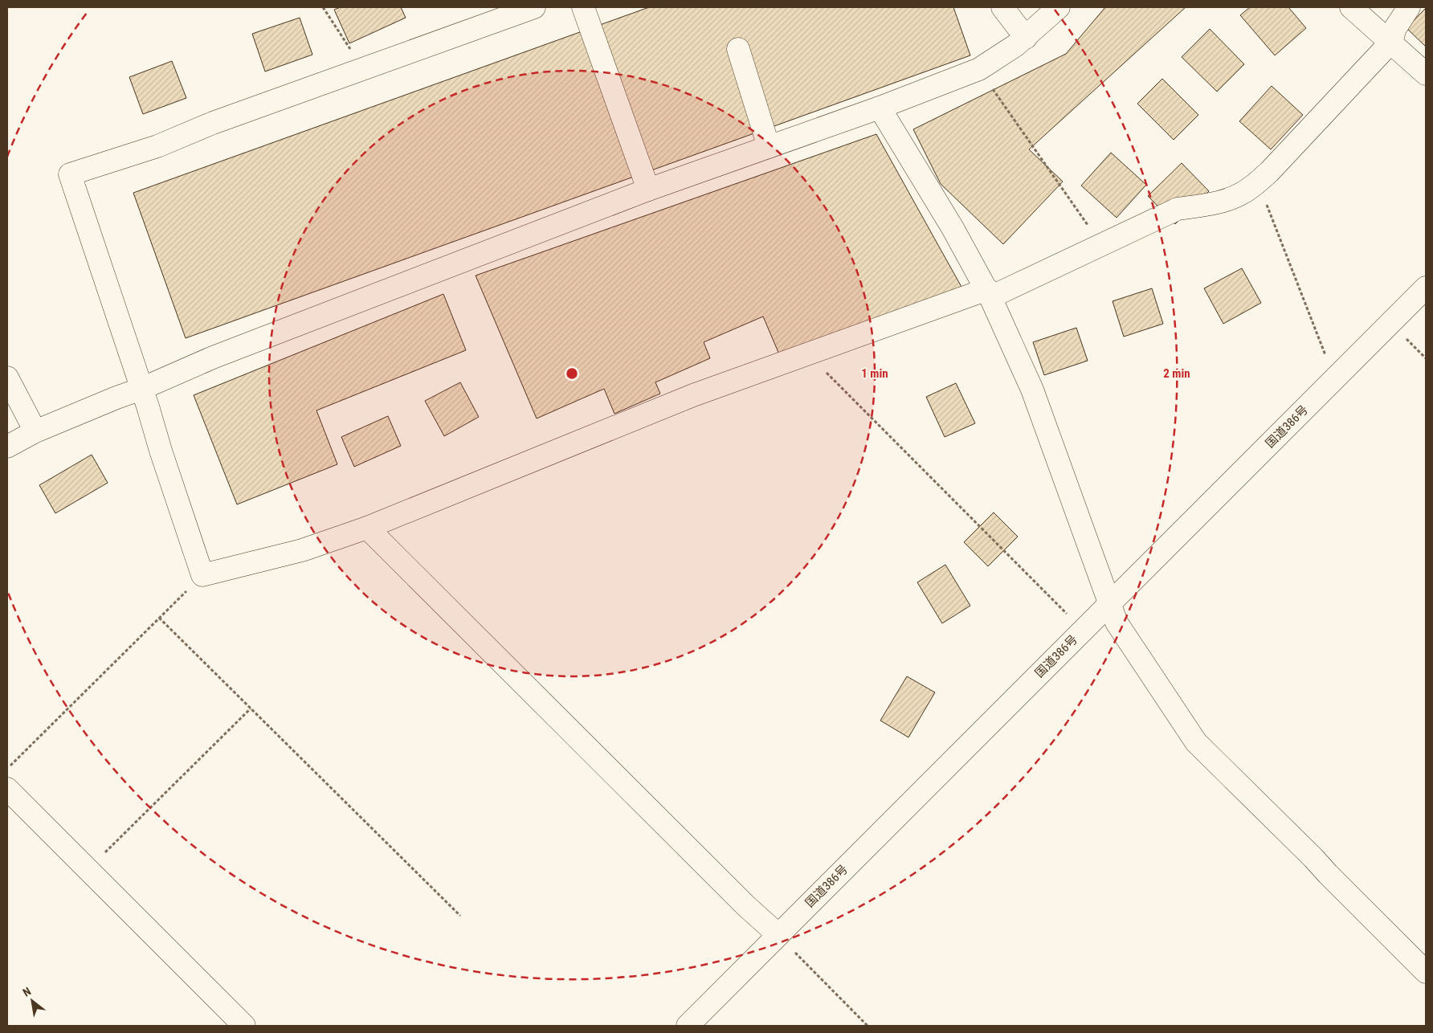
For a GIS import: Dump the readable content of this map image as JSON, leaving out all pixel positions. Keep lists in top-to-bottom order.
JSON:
{
  "streets": {
    "main road": ["国道386号"]
  },
  "north": "top left",
  "rings": ["1 min", "2 min"]
}
